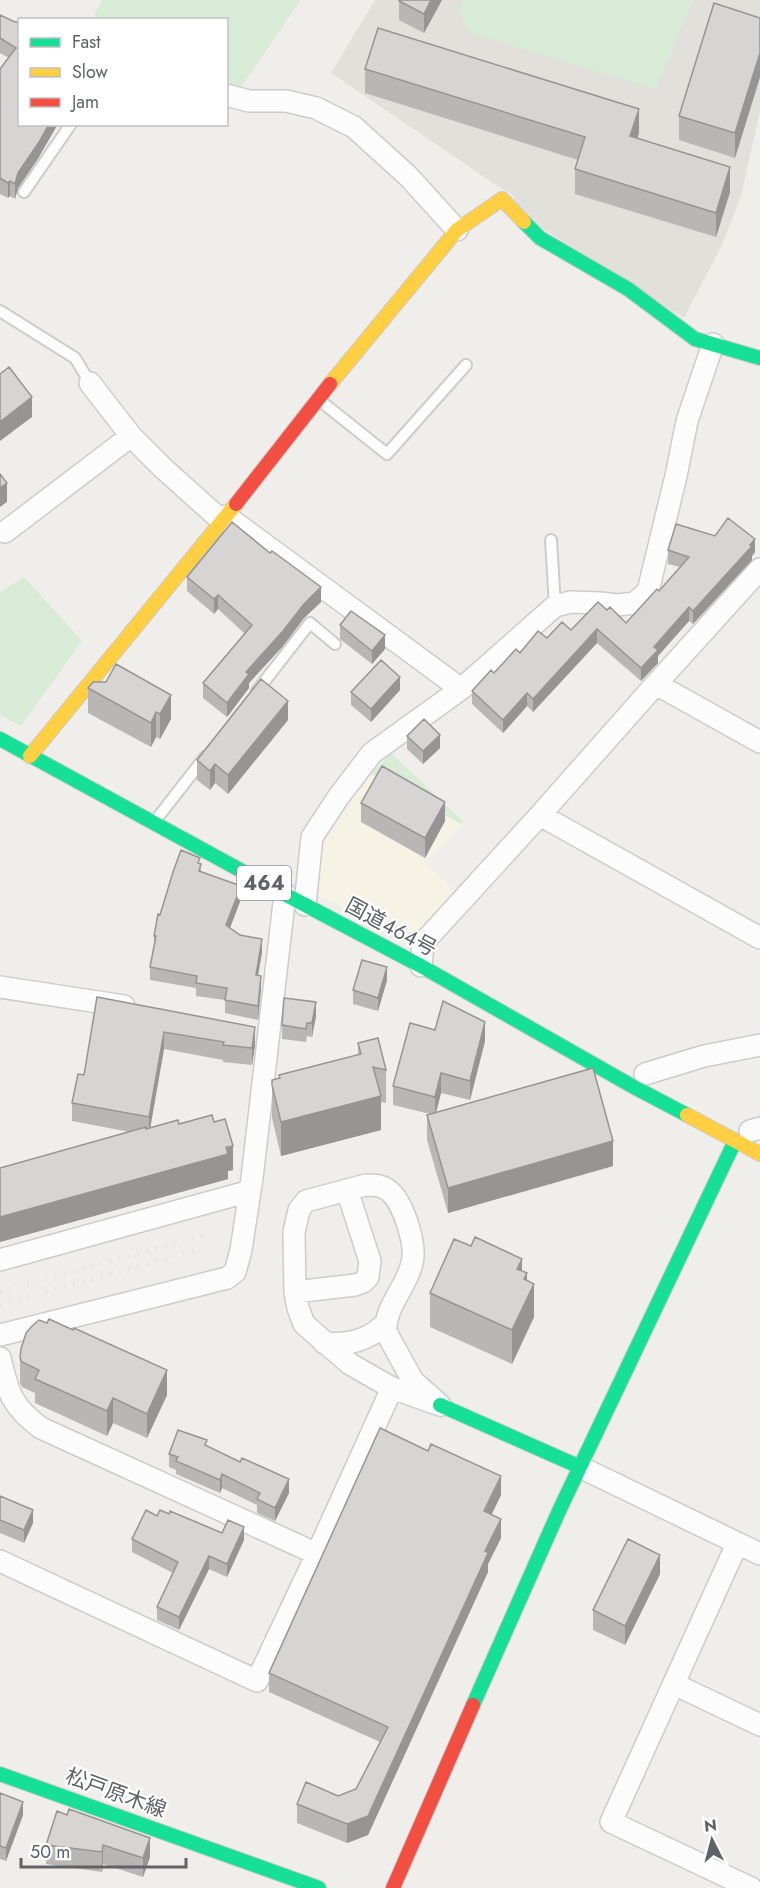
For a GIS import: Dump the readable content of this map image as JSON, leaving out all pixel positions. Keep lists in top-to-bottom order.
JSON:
{
  "streets": {
    "main road": ["464", "国道464号", "松戸原木線"]
  },
  "legend": ["Fast", "Slow", "Jam"],
  "scale_bar": "50 m",
  "north": "top"
}
